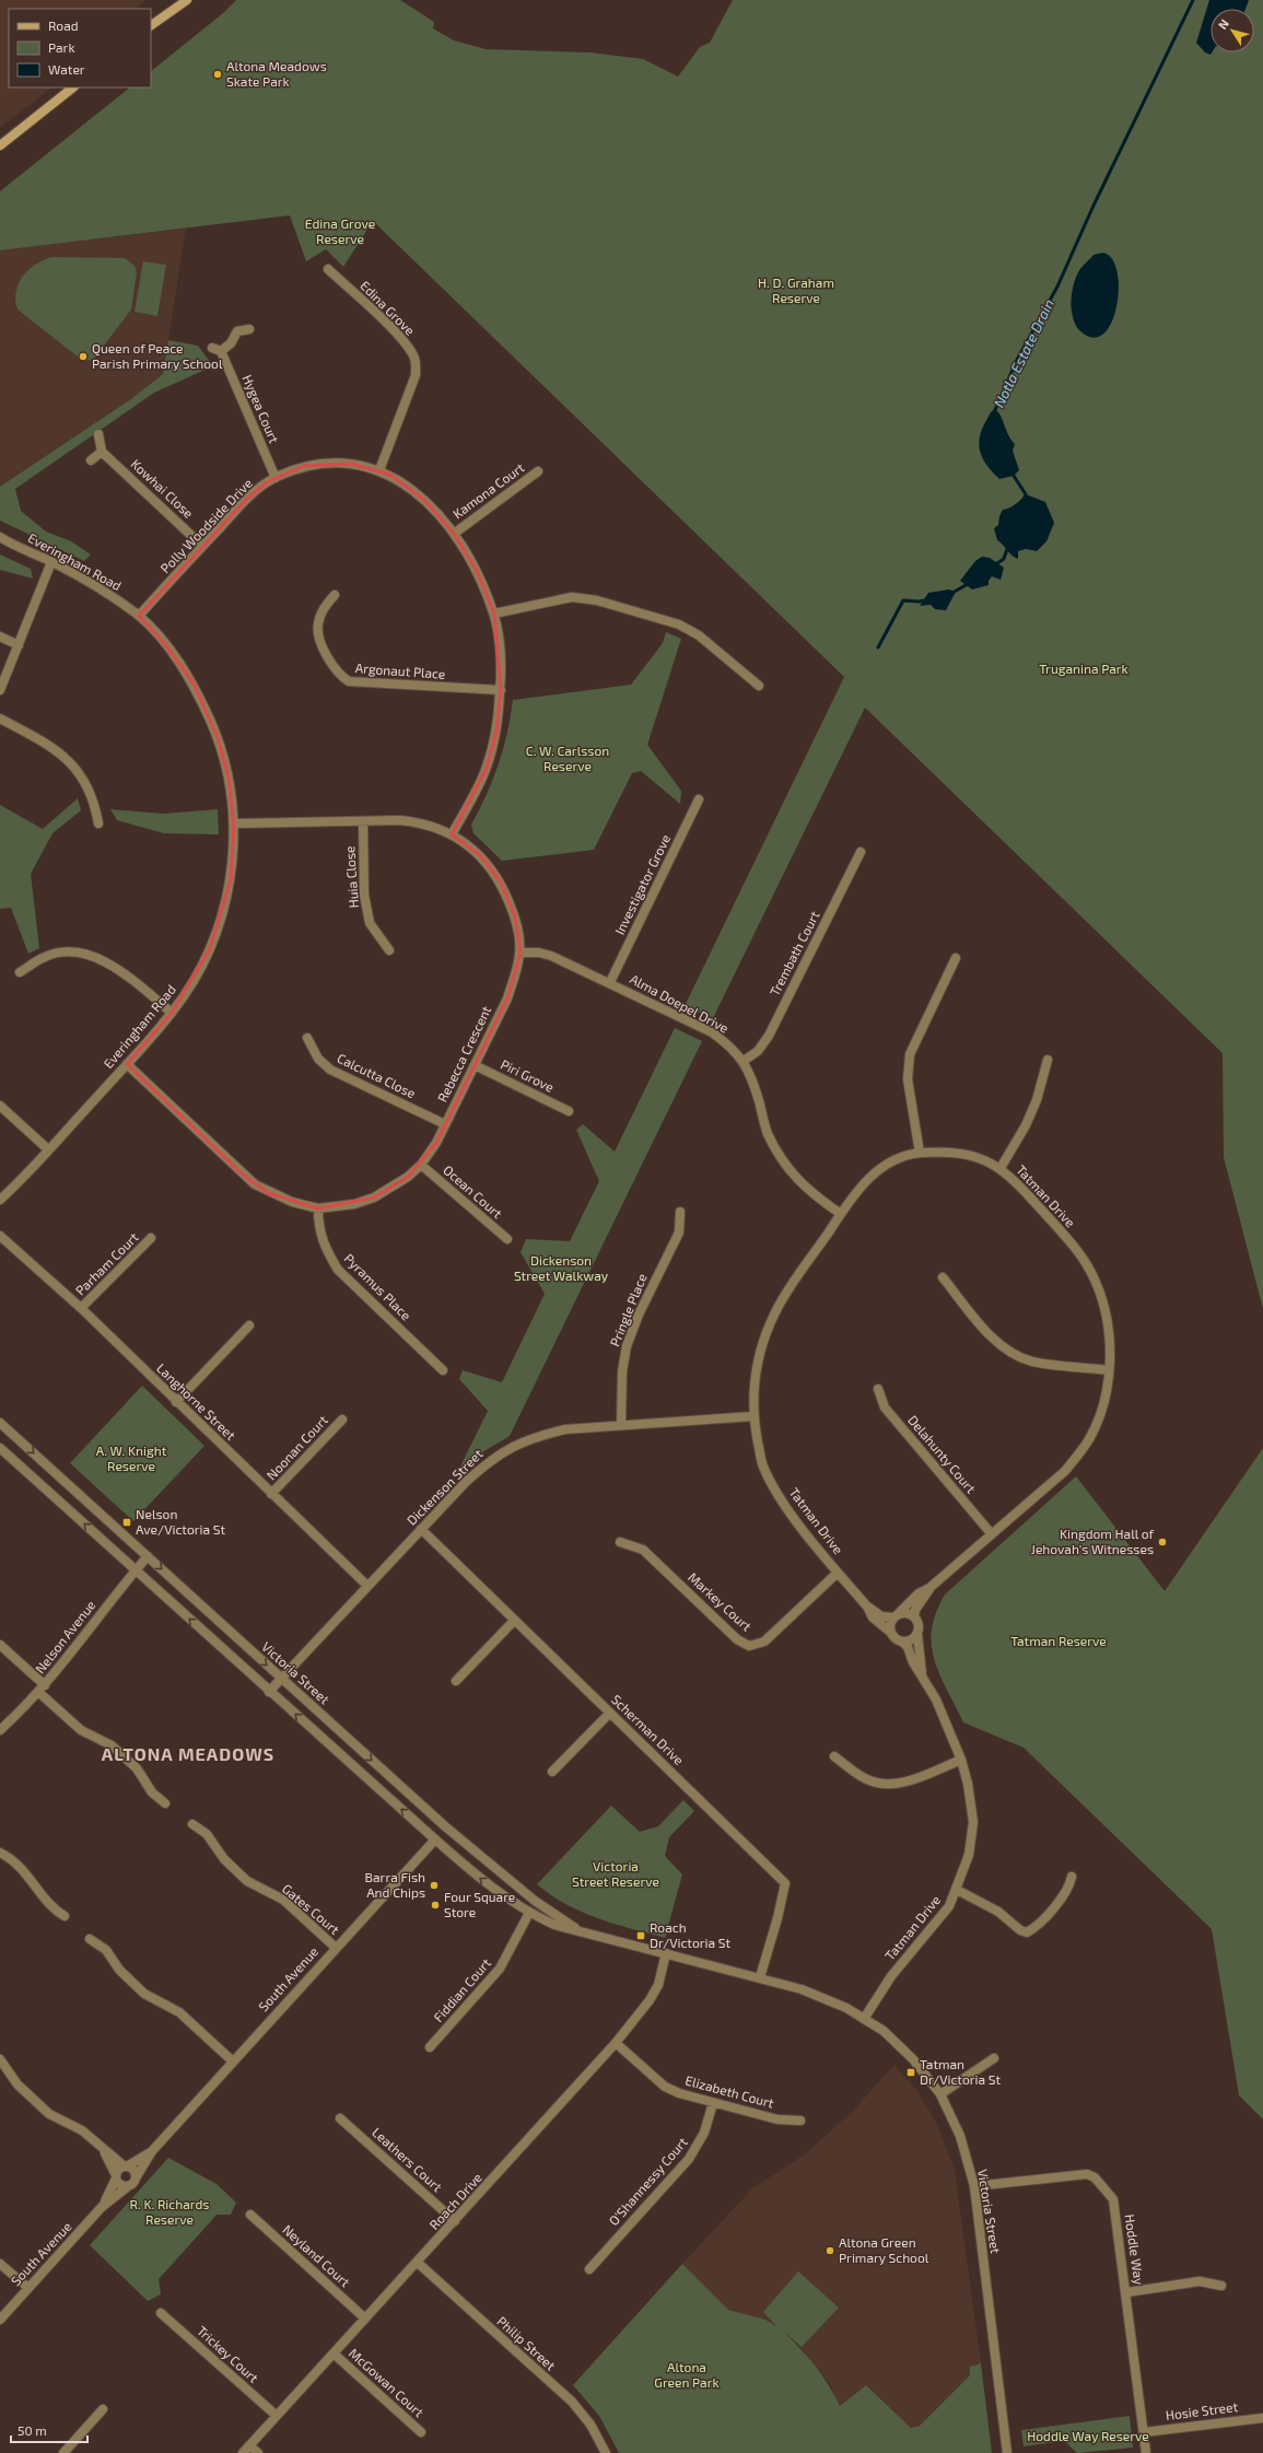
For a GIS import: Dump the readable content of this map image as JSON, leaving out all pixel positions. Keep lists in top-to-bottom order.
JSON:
{
  "streets": {
    "street": [
      "Edina Grove",
      "Hygea Court",
      "Kowhai Close",
      "Kamona Court",
      "Polly Woodside Drive",
      "Everingham Road",
      "Argonaut Place",
      "Huia Close",
      "Investigator Grove",
      "Trembath Court",
      "Alma Doepel Drive",
      "Rebecca Crescent",
      "Calcutta Close",
      "Piri Grove",
      "Ocean Court",
      "Tatman Drive",
      "Parham Court",
      "Pyramus Place",
      "Pringle Place",
      "Langhorne Street",
      "Noonan Court",
      "Delahunty Court",
      "Dickenson Street",
      "Markey Court",
      "Nelson Avenue",
      "Victoria Street",
      "Scherman Drive",
      "Gates Court",
      "South Avenue",
      "Fiddian Court",
      "Elizabeth Court",
      "Leathers Court",
      "O'Shannessy Court",
      "Roach Drive",
      "Hoddle Way",
      "Neyland Court",
      "Philip Street",
      "Trickey Court",
      "McGowan Court",
      "Hosie Street"
    ]
  },
  "crossings": [
    ["Edina Grove", "Polly Woodside Drive"],
    ["Hygea Court", "Polly Woodside Drive"],
    ["Kowhai Close", "Polly Woodside Drive"],
    ["Kamona Court", "Polly Woodside Drive"],
    ["Polly Woodside Drive", "Everingham Road"],
    ["Polly Woodside Drive", "Argonaut Place"],
    ["Polly Woodside Drive", "Rebecca Crescent"],
    ["Everingham Road", "Rebecca Crescent"],
    ["Huia Close", "Rebecca Crescent"],
    ["Investigator Grove", "Alma Doepel Drive"],
    ["Trembath Court", "Alma Doepel Drive"],
    ["Alma Doepel Drive", "Rebecca Crescent"],
    ["Alma Doepel Drive", "Tatman Drive"],
    ["Rebecca Crescent", "Calcutta Close"],
    ["Rebecca Crescent", "Piri Grove"],
    ["Rebecca Crescent", "Ocean Court"],
    ["Rebecca Crescent", "Pyramus Place"],
    ["Tatman Drive", "Delahunty Court"],
    ["Tatman Drive", "Dickenson Street"],
    ["Tatman Drive", "Markey Court"],
    ["Tatman Drive", "Victoria Street"],
    ["Parham Court", "Langhorne Street"],
    ["Pringle Place", "Dickenson Street"],
    ["Langhorne Street", "Noonan Court"],
    ["Langhorne Street", "Dickenson Street"],
    ["Dickenson Street", "Victoria Street"],
    ["Dickenson Street", "Scherman Drive"],
    ["Nelson Avenue", "Victoria Street"],
    ["Victoria Street", "Scherman Drive"],
    ["Victoria Street", "South Avenue"],
    ["Victoria Street", "Fiddian Court"],
    ["Victoria Street", "Roach Drive"],
    ["Victoria Street", "Hoddle Way"],
    ["Gates Court", "South Avenue"],
    ["Elizabeth Court", "O'Shannessy Court"],
    ["Elizabeth Court", "Roach Drive"],
    ["Leathers Court", "Roach Drive"],
    ["Roach Drive", "Neyland Court"],
    ["Roach Drive", "Philip Street"],
    ["Roach Drive", "Trickey Court"],
    ["Roach Drive", "McGowan Court"],
    ["Hoddle Way", "Hosie Street"]
  ],
  "districts": ["ALTONA MEADOWS"],
  "water": ["Notla Estate Drain"],
  "parks": [
    "Edina Grove Reserve",
    "H. D. Graham Reserve",
    "Truganina Park",
    "C. W. Carlsson Reserve",
    "Dickenson Street Walkway",
    "A. W. Knight Reserve",
    "Tatman Reserve",
    "Victoria Street Reserve",
    "R. K. Richards Reserve",
    "Altona Green Park",
    "Hoddle Way Reserve"
  ],
  "places": {
    "other": [
      "Altona Meadows Skate Park",
      "Queen of Peace Parish Primary School",
      "Kingdom Hall of Jehovah's Witnesses",
      "Barra Fish And Chips",
      "Four Square Store",
      "Altona Green Primary School"
    ],
    "transit": ["Nelson Ave/Victoria St", "Roach Dr/Victoria St", "Tatman Dr/Victoria St"]
  },
  "legend": ["Road", "Park", "Water"],
  "scale_bar": "50 m",
  "north": "top left"
}
